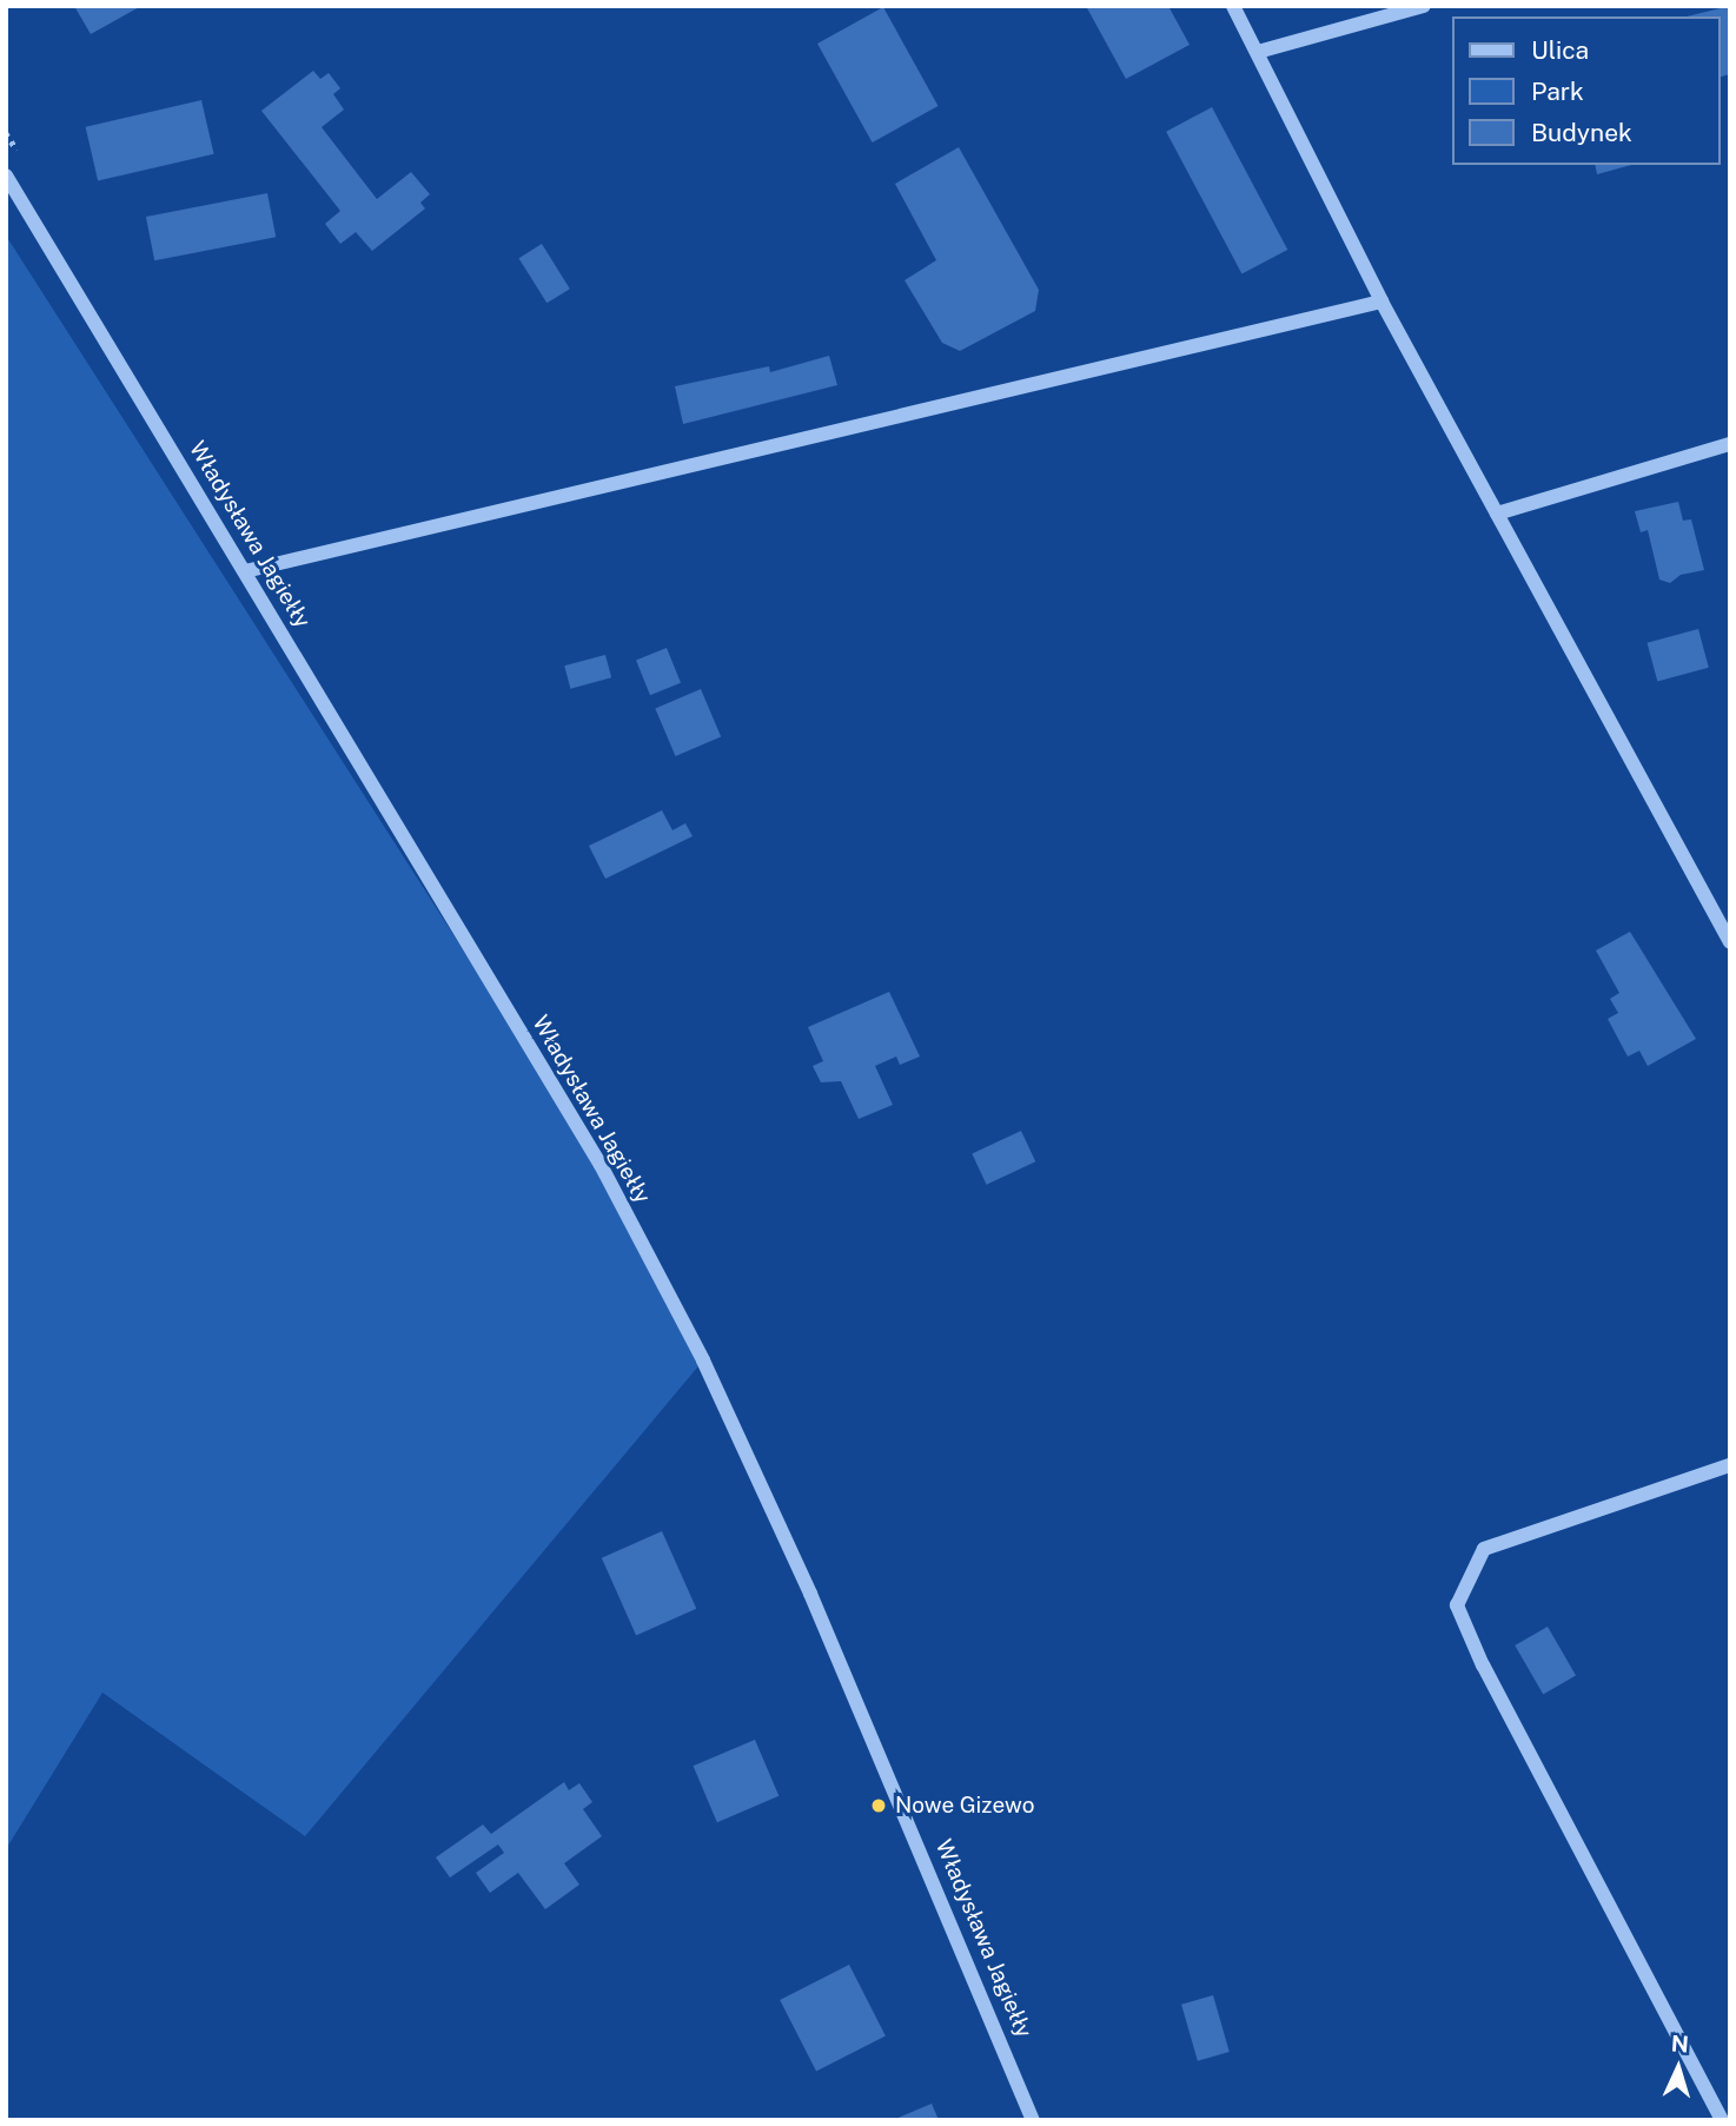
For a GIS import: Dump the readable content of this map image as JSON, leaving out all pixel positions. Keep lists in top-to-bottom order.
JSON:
{
  "streets": {
    "street": ["Władysława Jagiełły"]
  },
  "places": ["Nowe Gizewo"],
  "legend": ["Ulica", "Park", "Budynek"],
  "north": "top"
}
